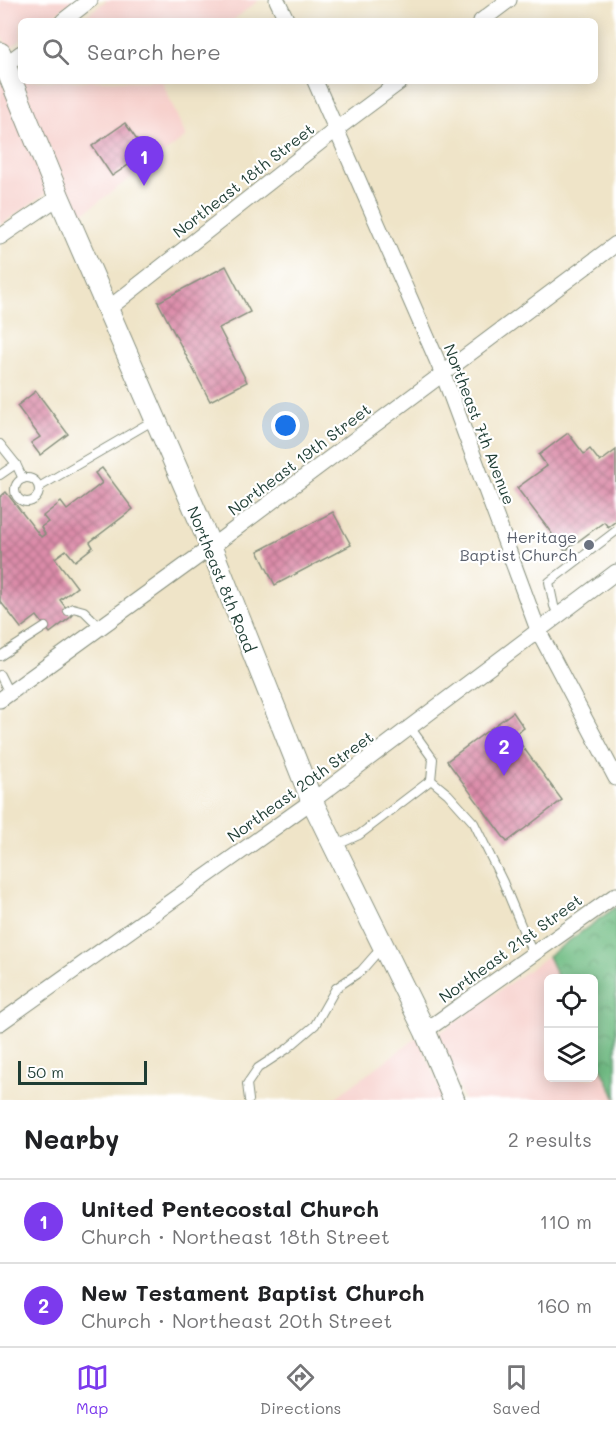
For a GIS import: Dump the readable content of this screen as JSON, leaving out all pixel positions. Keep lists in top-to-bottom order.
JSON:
{
  "streets": {
    "main road": ["Northeast 8th Road"],
    "street": [
      "Northeast 18th Street",
      "Northeast 7th Avenue",
      "Northeast 19th Street",
      "Northeast 20th Street",
      "Northeast 21st Street"
    ]
  },
  "crossings": [
    ["Northeast 18th Street", "Northeast 7th Avenue"],
    ["Northeast 18th Street", "Northeast 8th Road"],
    ["Northeast 7th Avenue", "Northeast 19th Street"],
    ["Northeast 7th Avenue", "Northeast 20th Street"],
    ["Northeast 19th Street", "Northeast 8th Road"],
    ["Northeast 8th Road", "Northeast 20th Street"],
    ["Northeast 8th Road", "Northeast 21st Street"]
  ],
  "places": ["Heritage Baptist Church"],
  "scale_bar": "50 m",
  "page": {
    "search": "Search here",
    "pins": ["1", "2"],
    "scale": "50 m",
    "heading": ["Nearby", "2 results"],
    "list": [
      {
        "mark": "1",
        "name": "United Pentecostal Church",
        "note": "Church · Northeast 18th Street",
        "value": "110 m"
      },
      {
        "mark": "2",
        "name": "New Testament Baptist Church",
        "note": "Church · Northeast 20th Street",
        "value": "160 m"
      }
    ],
    "nav": ["Map", "Directions", "Saved"]
  }
}
